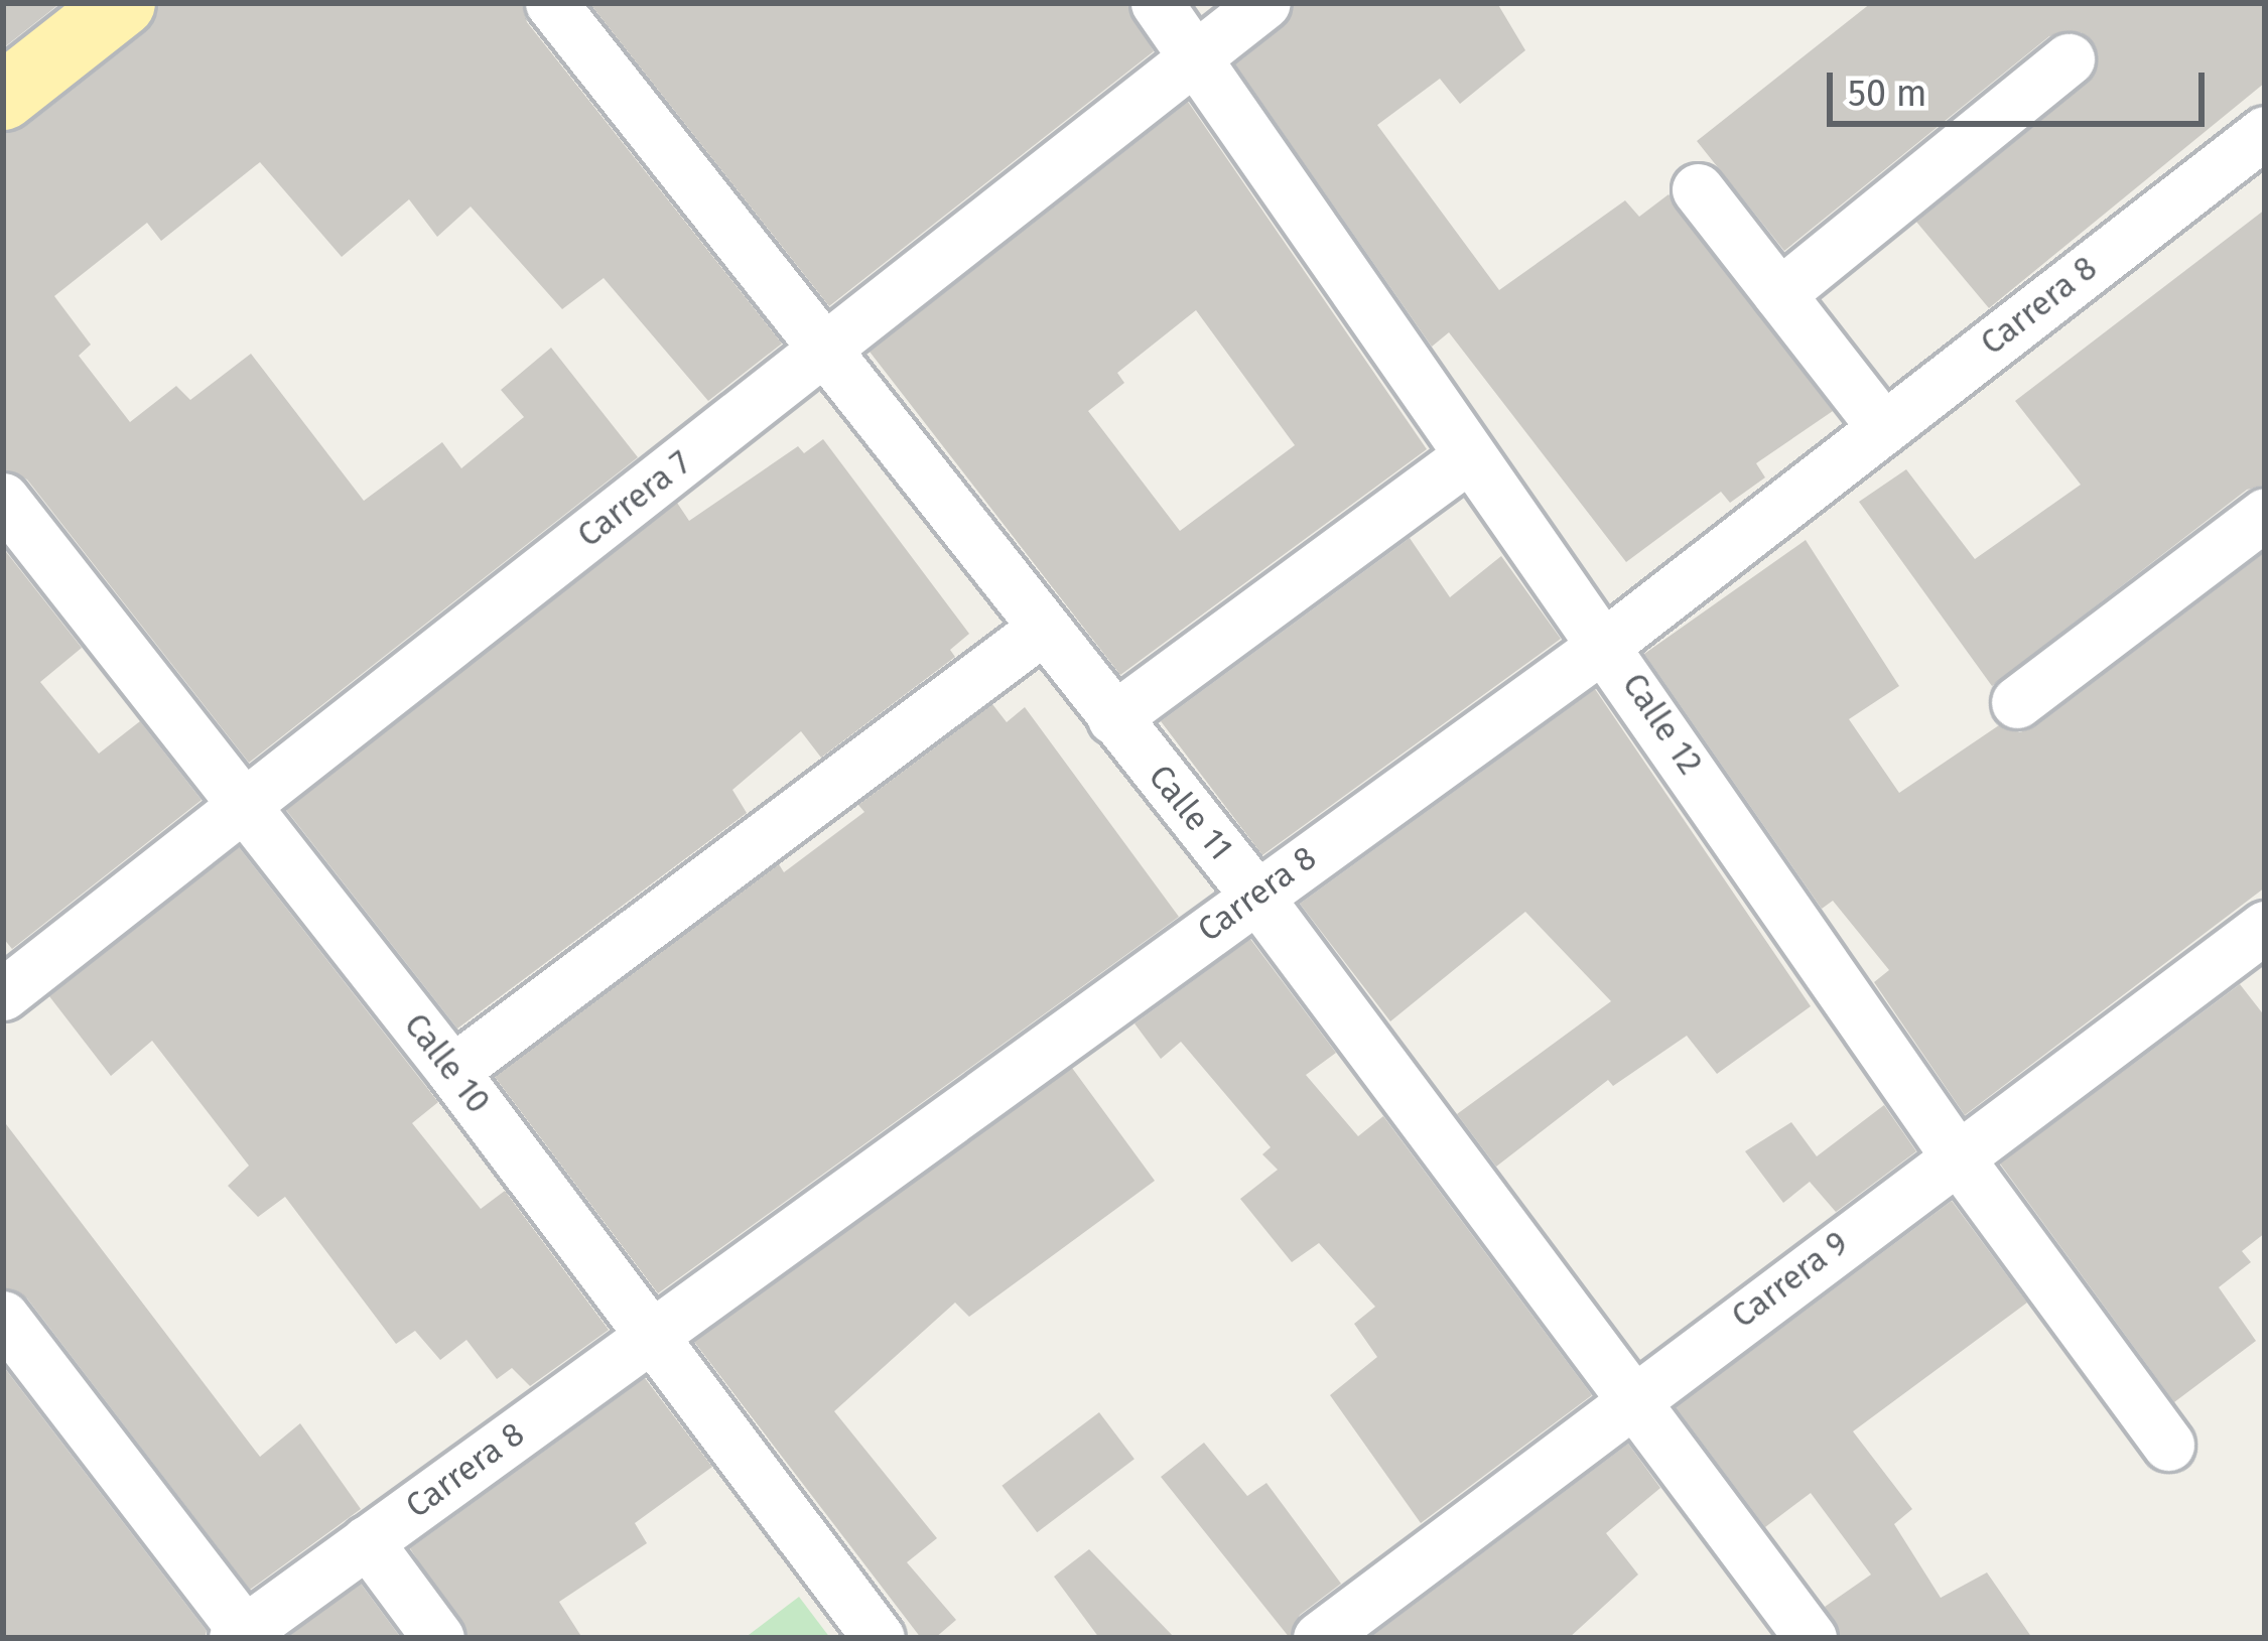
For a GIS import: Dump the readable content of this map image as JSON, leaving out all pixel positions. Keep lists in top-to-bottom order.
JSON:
{
  "streets": {
    "street": [
      "Carrera 8",
      "Carrera 7",
      "Calle 12",
      "Calle 11",
      "Calle 10",
      "Carrera 9"
    ]
  },
  "crossings": [
    ["Carrera 8", "Calle 12"],
    ["Carrera 8", "Calle 11"],
    ["Carrera 8", "Calle 10"],
    ["Carrera 7", "Calle 12"],
    ["Carrera 7", "Calle 11"],
    ["Carrera 7", "Calle 10"],
    ["Calle 12", "Carrera 9"],
    ["Calle 11", "Carrera 9"]
  ],
  "scale_bar": "50 m"
}
